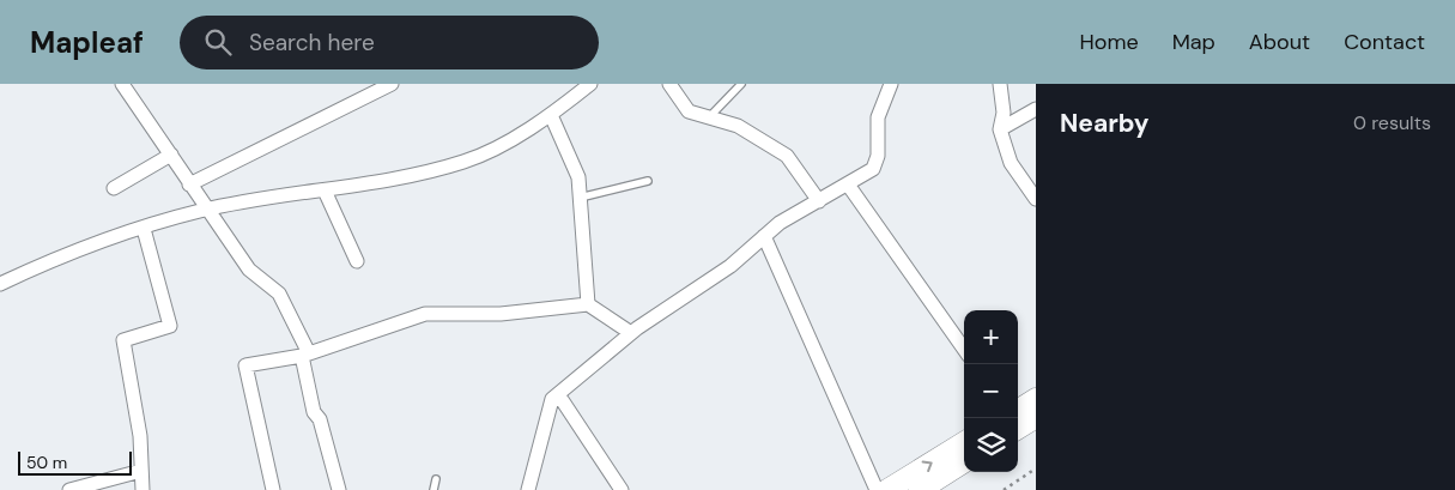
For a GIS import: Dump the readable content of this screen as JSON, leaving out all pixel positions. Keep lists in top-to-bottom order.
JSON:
{
  "scale_bar": "50 m",
  "page": {
    "header": "Mapleaf",
    "search": "Search here",
    "nav": [
      "Home",
      "Map",
      "About",
      "Contact"
    ],
    "heading": ["Nearby", "0 results"],
    "map_buttons": ["+", "−"],
    "scale": "50 m"
  }
}
